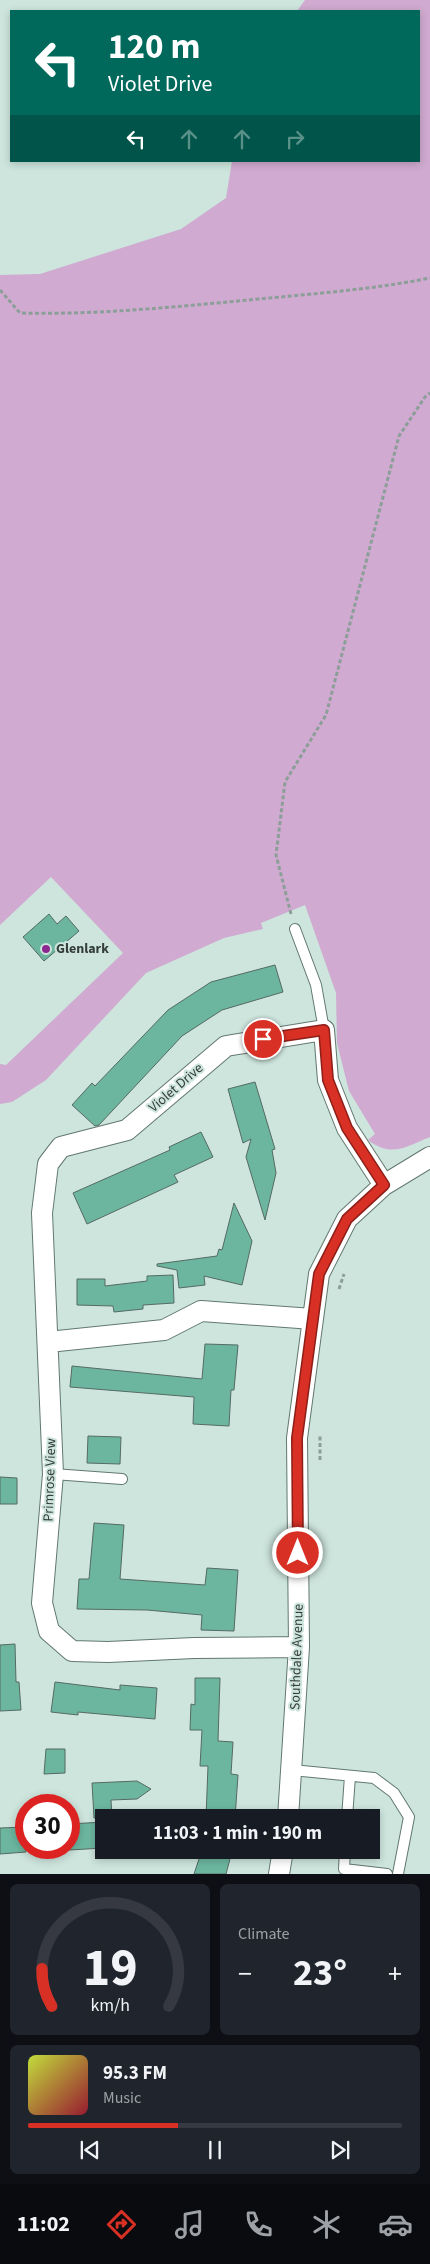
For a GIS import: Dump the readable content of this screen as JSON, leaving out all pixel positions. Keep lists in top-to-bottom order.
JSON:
{
  "streets": {
    "street": ["Violet Drive", "Primrose View", "Southdale Avenue"]
  },
  "crossings": [
    ["Violet Drive", "Primrose View"],
    ["Primrose View", "Southdale Avenue"]
  ],
  "places": ["Glenlark"],
  "page": {
    "turn": ["120 m", "Violet Drive"],
    "limit": "30",
    "trip": "11:03 · 1 min · 190 m",
    "tile": "Climate",
    "heat": ["−", "23°", "+"],
    "song": ["95.3 FM", "Music"],
    "tabs": "11:02",
    "gauge": ["19", "km/h"]
  }
}
